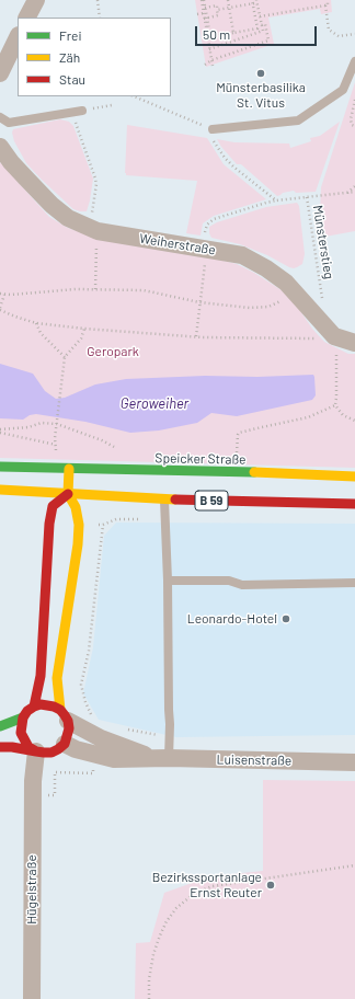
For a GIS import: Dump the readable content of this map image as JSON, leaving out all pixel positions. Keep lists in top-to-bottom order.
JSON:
{
  "streets": {
    "main road": ["Speicker Straße", "B 59"],
    "street": ["Weiherstraße", "Luisenstraße", "Hügelstraße"],
    "path": ["Münsterstieg"]
  },
  "crossings": [
    ["Münsterstieg", "Weiherstraße"],
    ["Speicker Straße", "B 59"]
  ],
  "water": ["Geroweiher"],
  "parks": ["Geropark"],
  "places": ["Münsterbasilika St. Vitus", "Leonardo-Hotel", "Bezirkssportanlage Ernst Reuter"],
  "legend": ["Frei", "Zäh", "Stau"],
  "scale_bar": "50 m"
}
